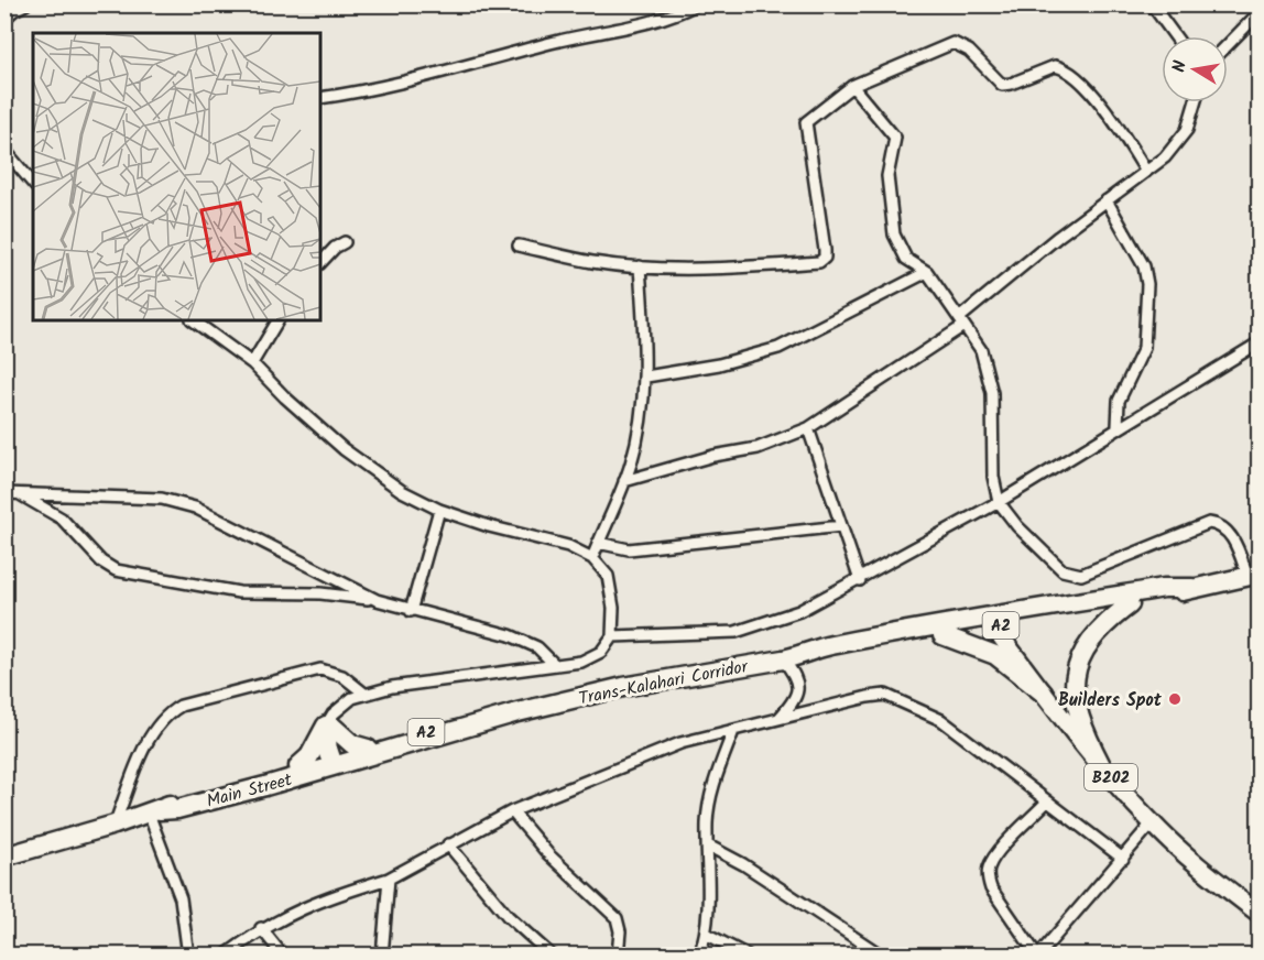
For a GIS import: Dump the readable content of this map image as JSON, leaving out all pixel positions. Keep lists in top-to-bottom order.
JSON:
{
  "streets": {
    "highway": ["A2", "Trans-Kalahari Corridor", "Main Street"],
    "main road": ["B202"]
  },
  "crossings": [
    ["Trans-Kalahari Corridor", "B202"],
    ["Trans-Kalahari Corridor", "Main Street"]
  ],
  "places": ["Builders Spot"],
  "north": "left"
}
